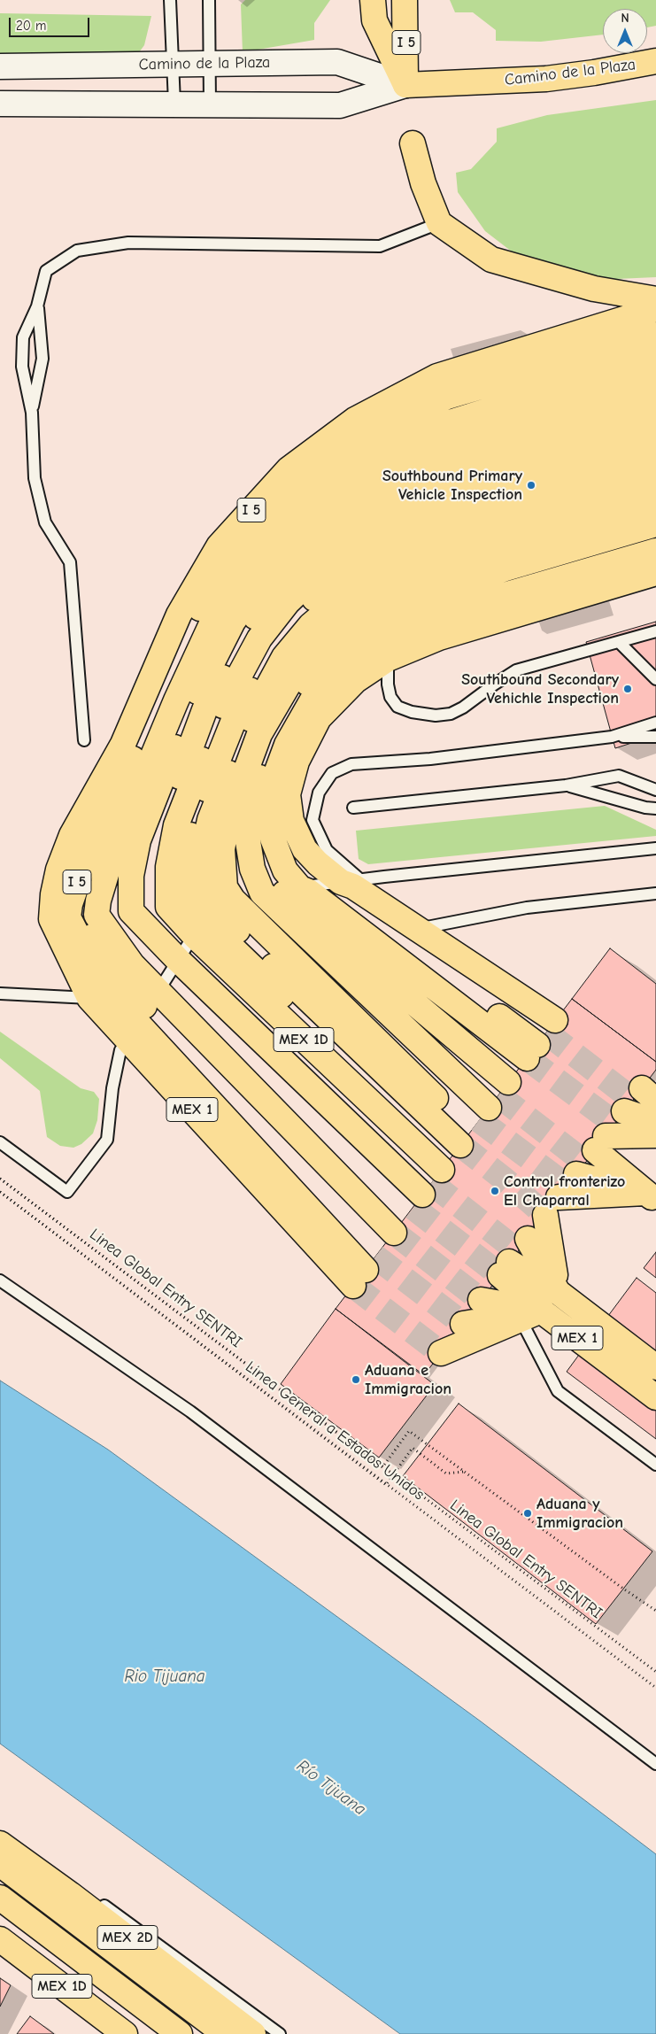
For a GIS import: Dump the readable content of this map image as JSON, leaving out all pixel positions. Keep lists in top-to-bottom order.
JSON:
{
  "streets": {
    "main road": [
      "I 5",
      "Camino de la Plaza",
      "MEX 1D",
      "MEX 1",
      "MEX 2D"
    ],
    "path": ["Linea Global Entry SENTRI", "Linea General a Estados Unidos"]
  },
  "crossings": [
    ["I 5", "Camino de la Plaza"],
    ["I 5", "MEX 1"]
  ],
  "water": ["Rio Tijuana", "Río Tijuana"],
  "places": [
    "Southbound Primary Vehicle Inspection",
    "Southbound Secondary Vehichle Inspection",
    "Control fronterizo El Chaparral",
    "Aduana e Immigracion",
    "Aduana y Immigracion"
  ],
  "scale_bar": "20 m",
  "north": "top"
}
